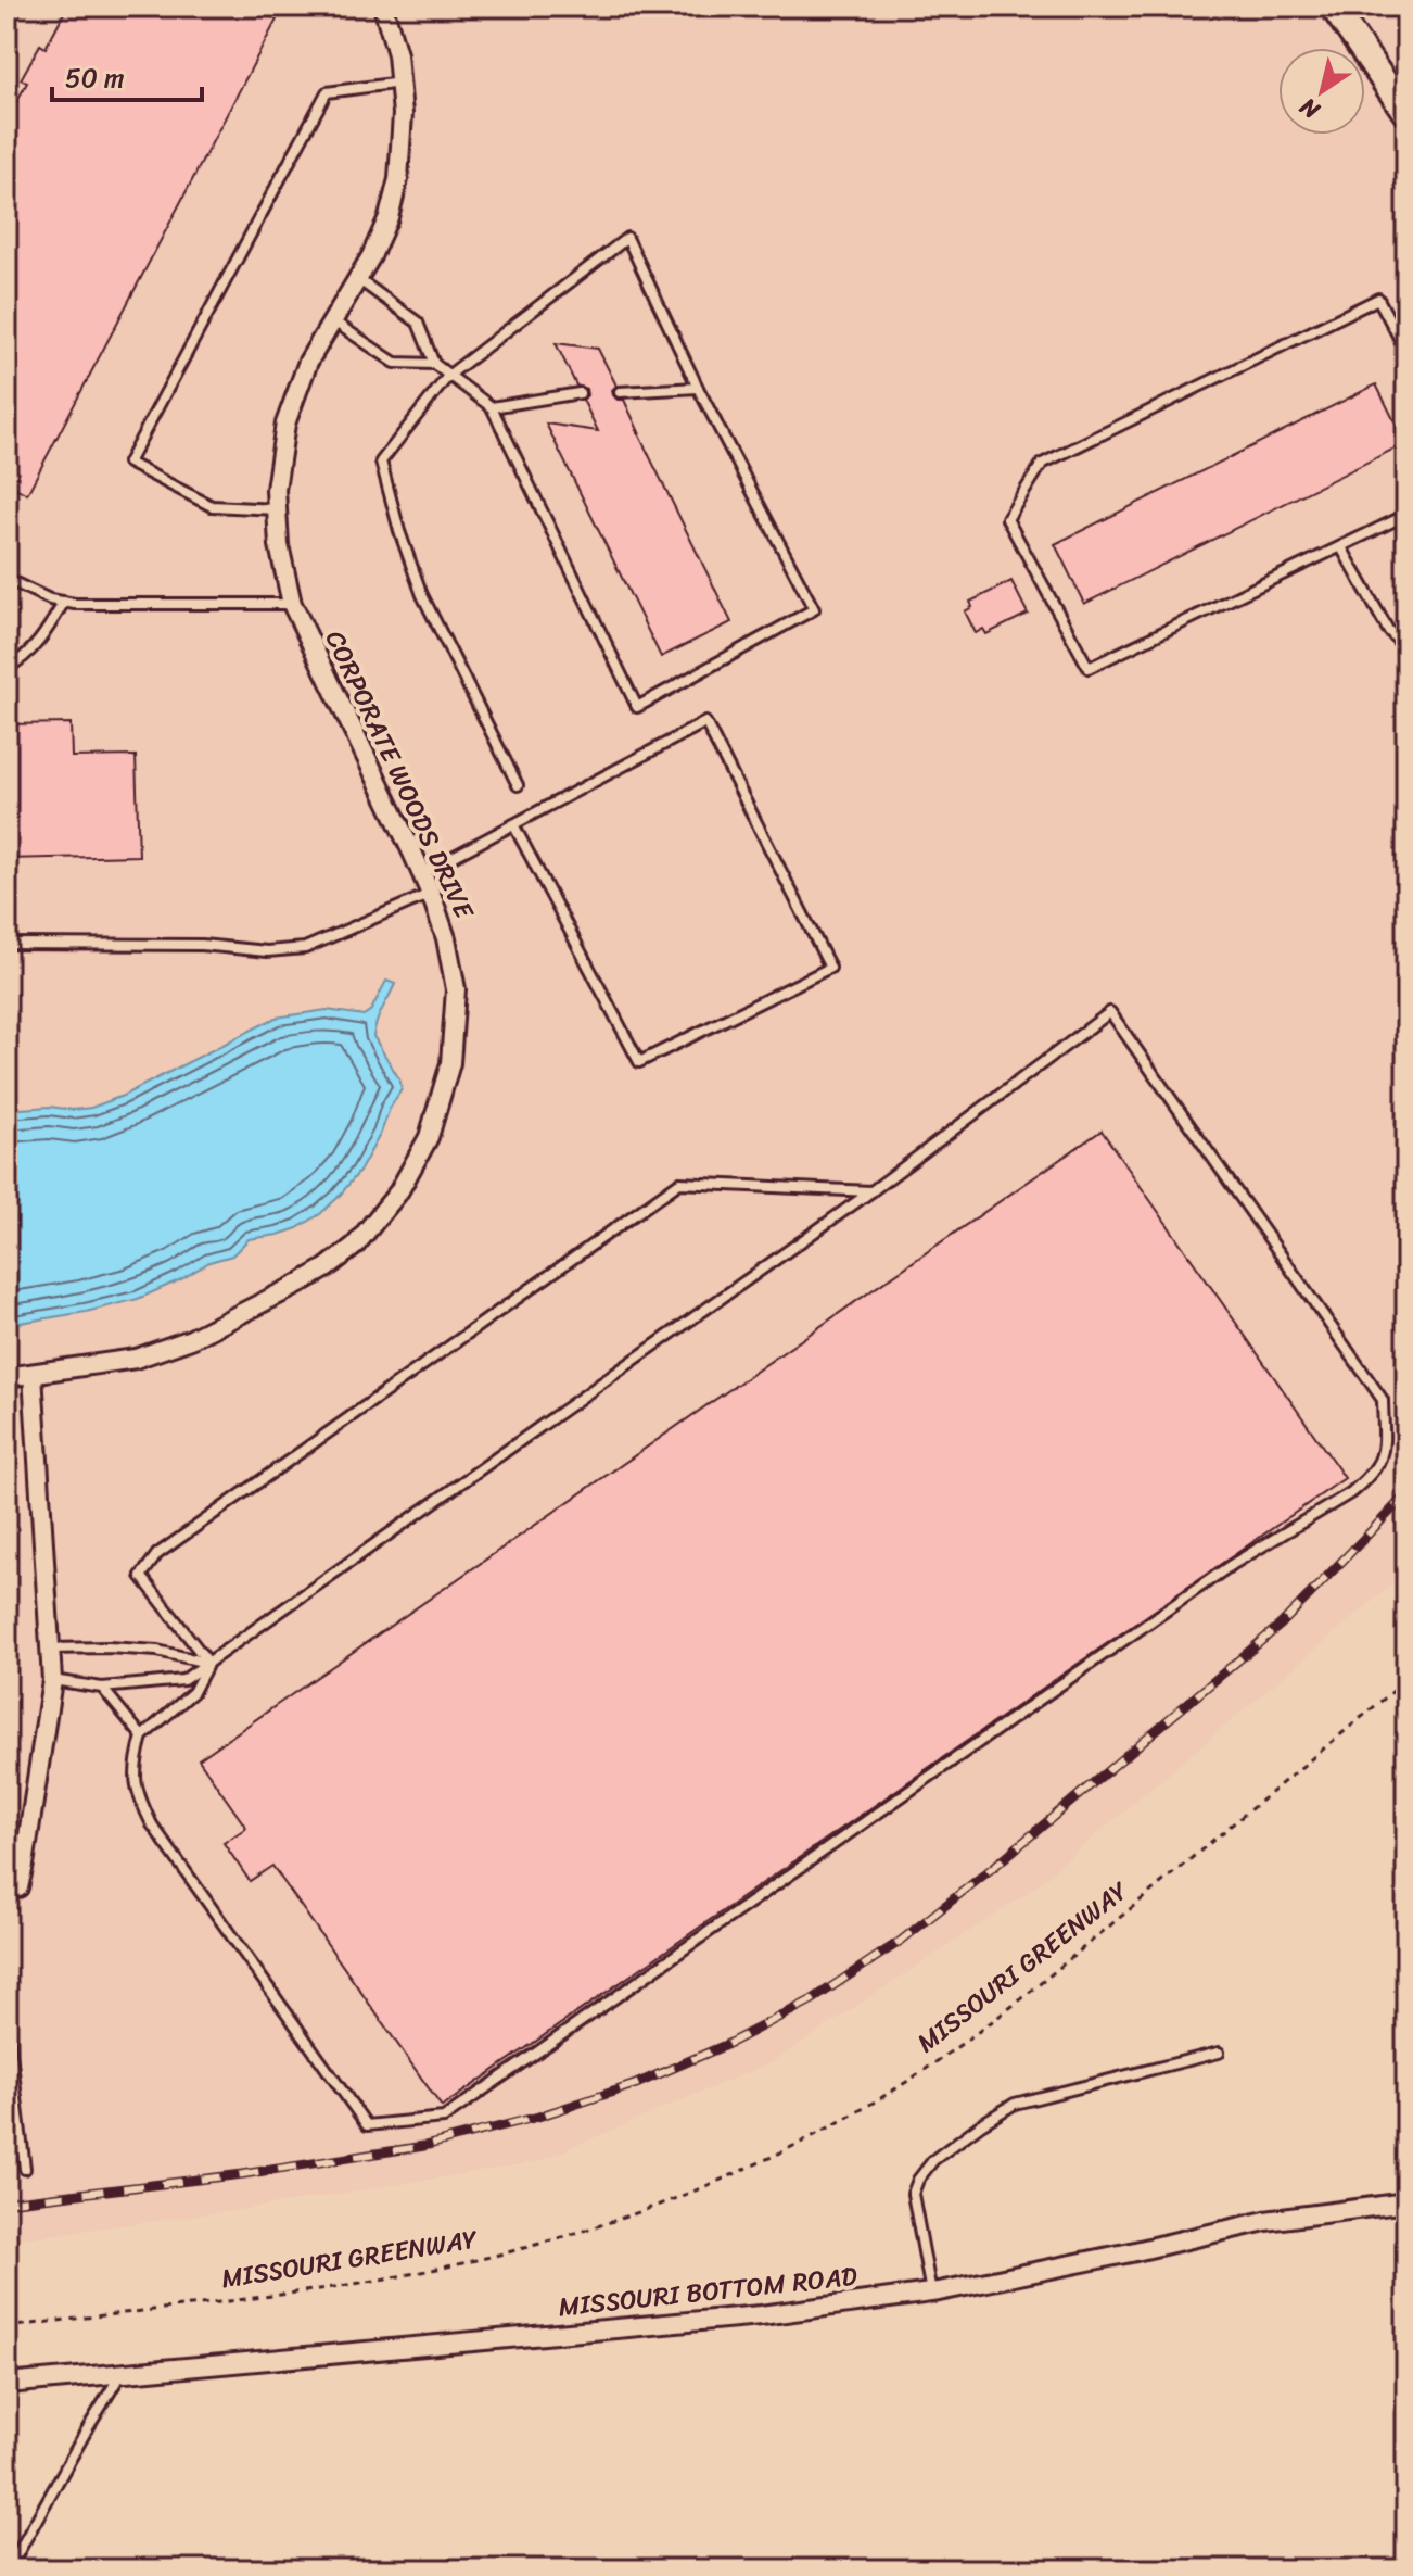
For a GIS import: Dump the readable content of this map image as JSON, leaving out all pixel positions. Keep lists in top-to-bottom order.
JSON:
{
  "streets": {
    "street": ["CORPORATE WOODS DRIVE", "MISSOURI BOTTOM ROAD"],
    "path": ["MISSOURI GREENWAY"]
  },
  "scale_bar": "50 m",
  "north": "bottom left"
}
